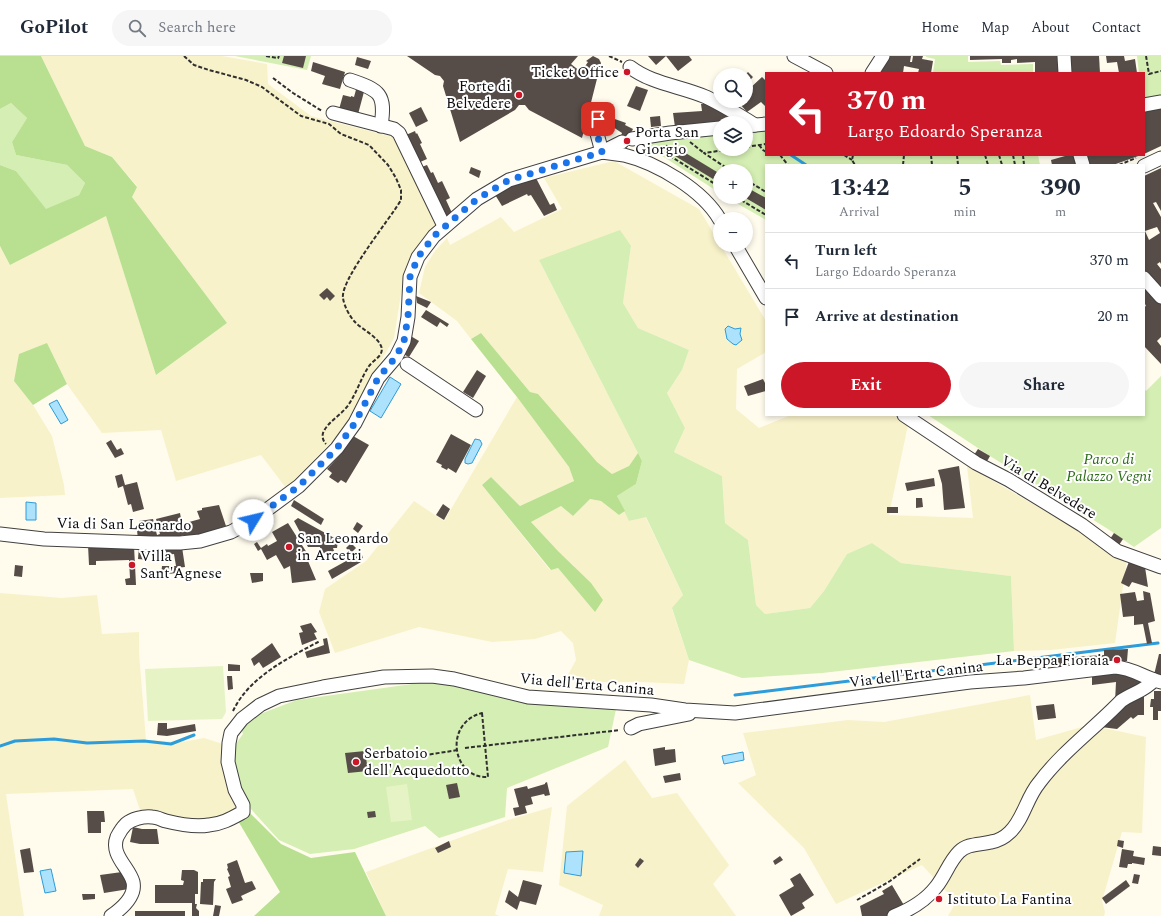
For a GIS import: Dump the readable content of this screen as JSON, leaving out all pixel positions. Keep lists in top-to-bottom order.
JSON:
{
  "streets": {
    "street": ["Via di Belvedere", "Via di San Leonardo", "Via dell'Erta Canina"]
  },
  "parks": ["Parco di Palazzo Vegni"],
  "places": [
    "Ticket Office",
    "Forte di Belvedere",
    "Porta San Giorgio",
    "San Leonardo in Arcetri",
    "Villa Sant'Agnese",
    "La Beppa Fioraia",
    "Serbatoio dell'Acquedotto",
    "Istituto La Fantina"
  ],
  "page": {
    "header": "GoPilot",
    "search": "Search here",
    "nav": [
      "Home",
      "Map",
      "About",
      "Contact"
    ],
    "map_buttons": ["+", "−"],
    "turn": ["370 m", "Largo Edoardo Speranza"],
    "eta": [
      "13:42",
      "Arrival",
      "5",
      "min",
      "390",
      "m"
    ],
    "list": [
      {
        "name": "Turn left",
        "note": "Largo Edoardo Speranza",
        "value": "370 m"
      },
      {
        "name": "Arrive at destination",
        "value": "20 m"
      }
    ],
    "buttons": ["Exit", "Share"]
  }
}
